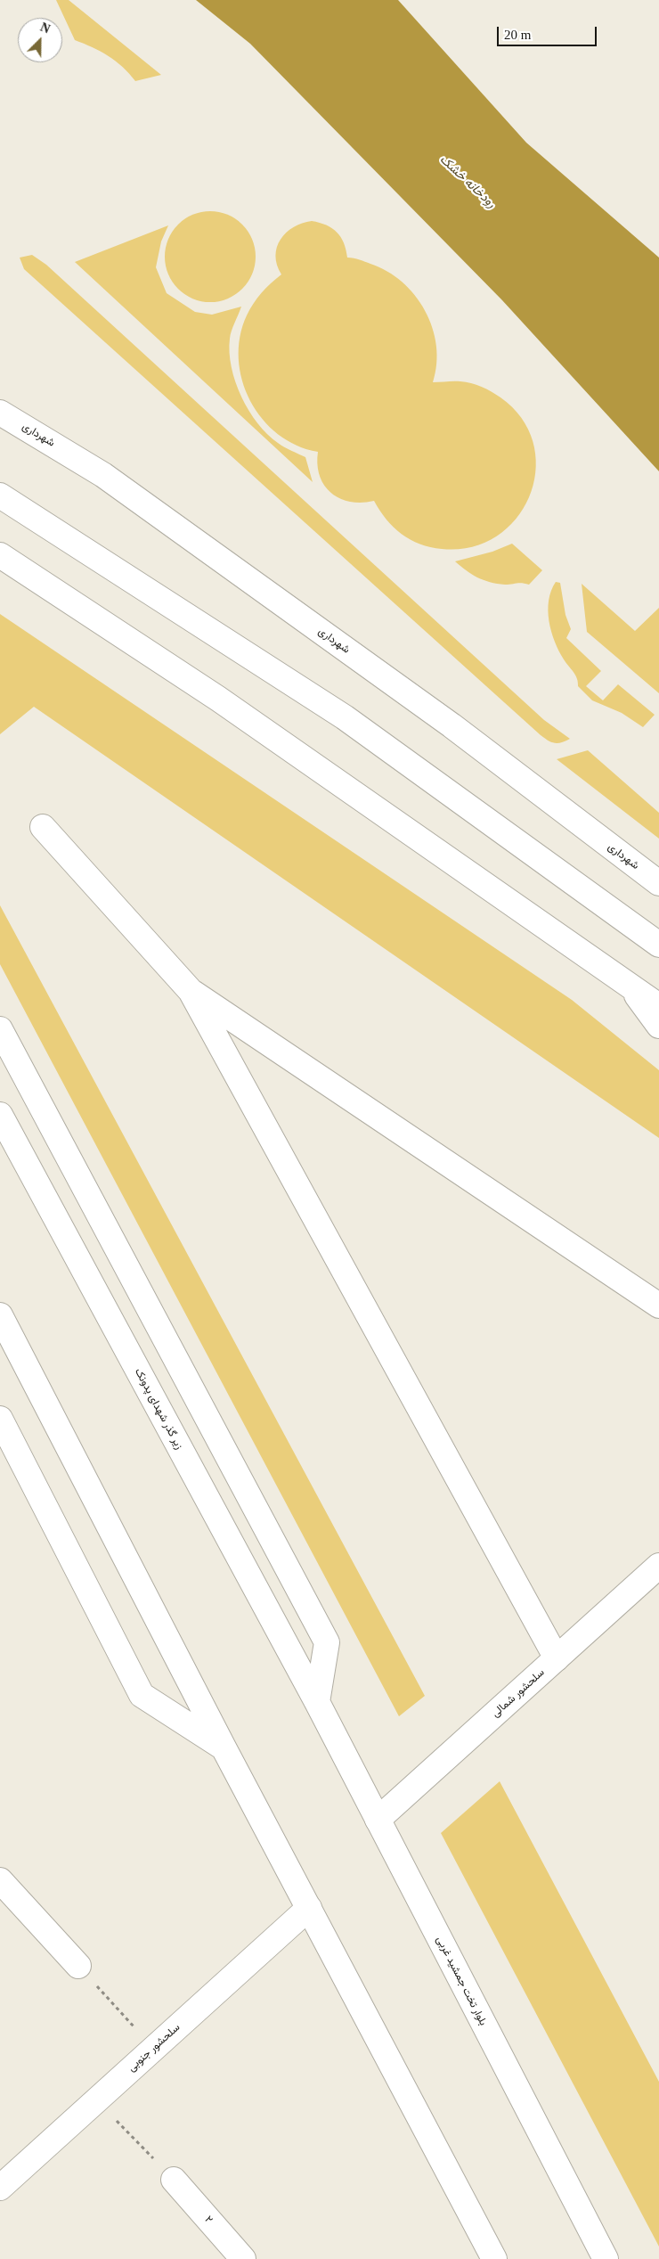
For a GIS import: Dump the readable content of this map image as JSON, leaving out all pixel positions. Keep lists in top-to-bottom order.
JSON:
{
  "streets": {
    "main road": [
      "شهرداری",
      "زیر گذر شهدای پدونک",
      "سلحشور شمالی",
      "بلوار تخت جمشید غربی",
      "سلحشور جنوبی",
      "۲"
    ]
  },
  "crossings": [
    ["زیر گذر شهدای پدونک", "بلوار تخت جمشید غربی"],
    ["سلحشور شمالی", "بلوار تخت جمشید غربی"]
  ],
  "water": ["رودخانه خشک"],
  "scale_bar": "20 m",
  "north": "top right"
}
